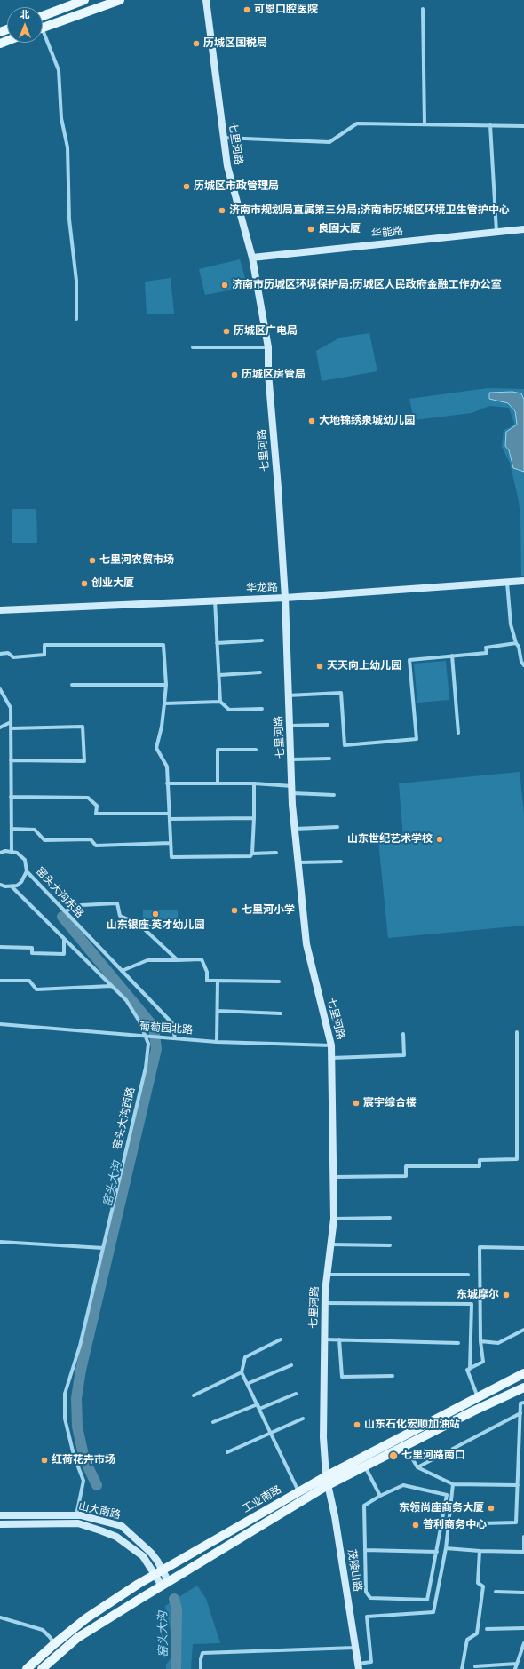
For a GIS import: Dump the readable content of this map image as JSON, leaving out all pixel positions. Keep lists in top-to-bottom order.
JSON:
{
  "streets": {
    "main road": [
      "七里河路",
      "华能路",
      "华龙路",
      "工业南路",
      "山大南路",
      "茂陵山路"
    ],
    "street": ["窑头大沟东路", "葡萄园北路", "窑头大沟西路"]
  },
  "crossings": [
    ["七里河路", "华能路"],
    ["七里河路", "华龙路"],
    ["七里河路", "葡萄园北路"],
    ["七里河路", "工业南路"],
    ["七里河路", "茂陵山路"],
    ["窑头大沟东路", "葡萄园北路"],
    ["葡萄园北路", "窑头大沟西路"],
    ["窑头大沟西路", "山大南路"],
    ["工业南路", "山大南路"],
    ["工业南路", "茂陵山路"]
  ],
  "water": ["窑头大沟"],
  "places": [
    "可恩口腔医院",
    "历城区国税局",
    "历城区市政管理局",
    "济南市规划局直属第三分局;济南市历城区环境卫生管护中心",
    "良固大厦",
    "济南市历城区环境保护局;历城区人民政府金融工作办公室",
    "历城区广电局",
    "历城区房管局",
    "大地锦绣泉城幼儿园",
    "七里河农贸市场",
    "创业大厦",
    "天天向上幼儿园",
    "山东世纪艺术学校",
    "七里河小学",
    "山东银座·英才幼儿园",
    "宸宇综合楼",
    "东城摩尔",
    "山东石化宏顺加油站",
    "七里河路南口",
    "红荷花卉市场",
    "东领尚座商务大厦",
    "普利商务中心"
  ],
  "north": "top"
}
